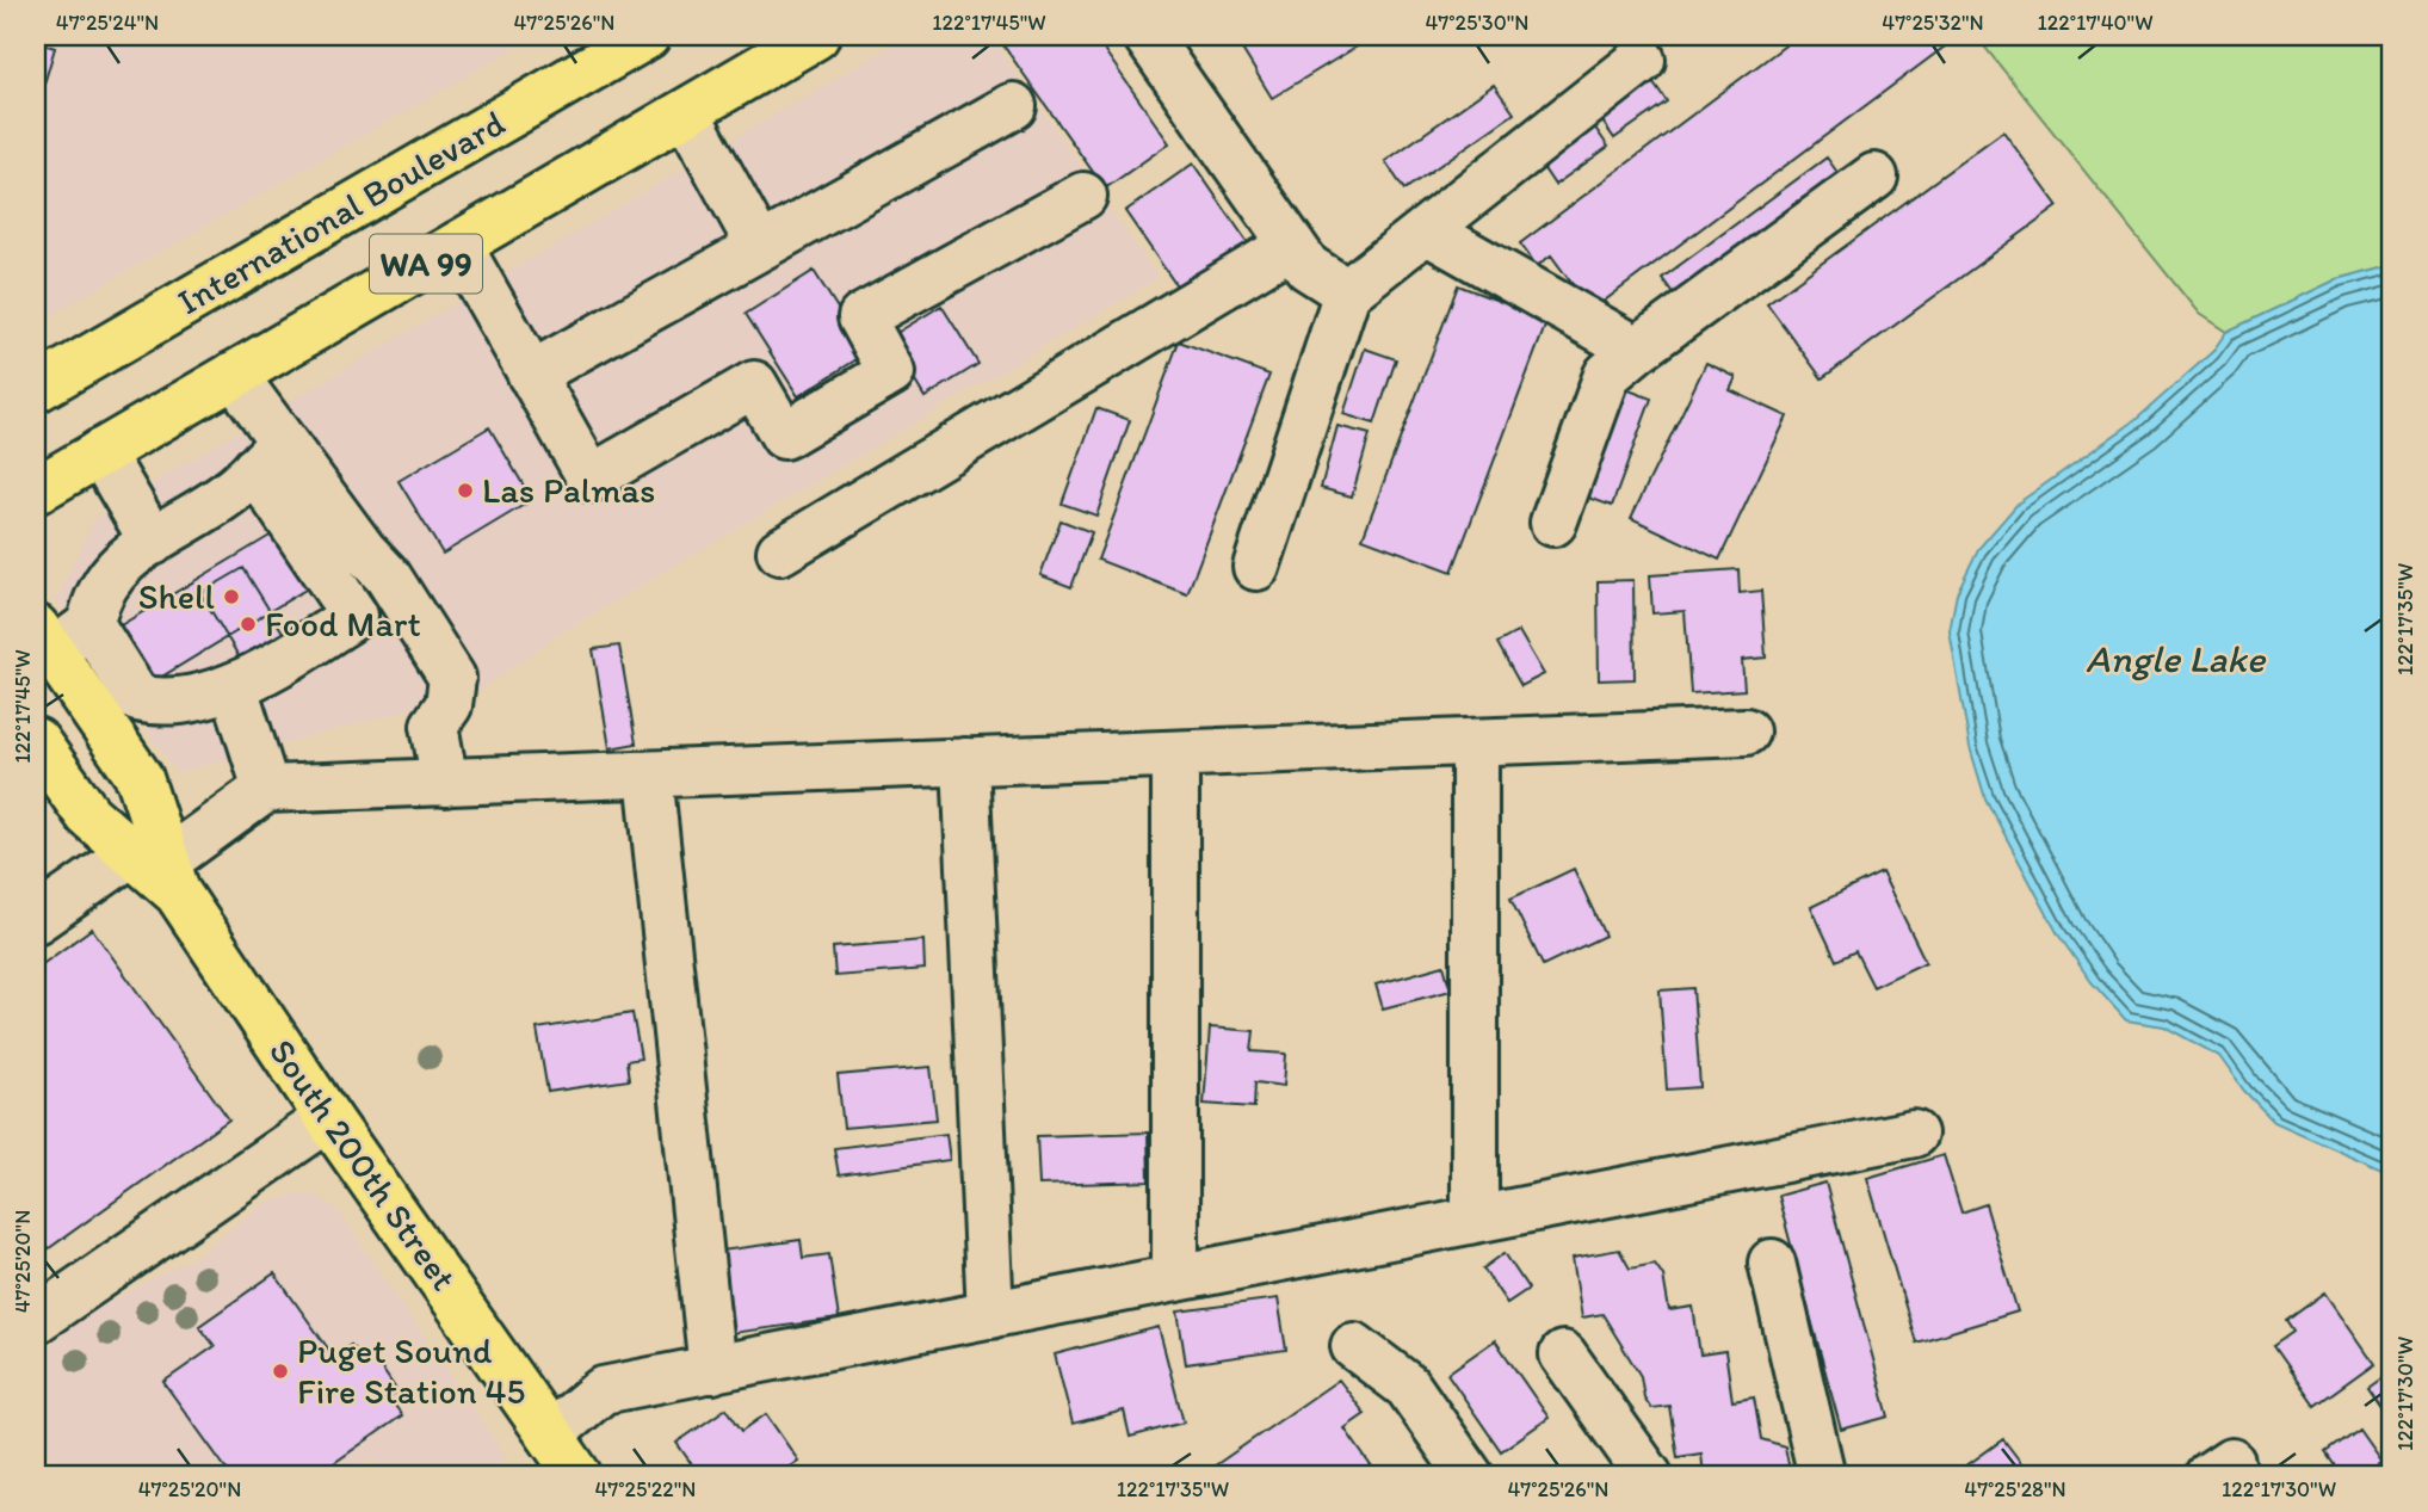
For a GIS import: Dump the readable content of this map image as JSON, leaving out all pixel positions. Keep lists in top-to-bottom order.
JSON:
{
  "streets": {
    "main road": ["International Boulevard", "WA 99", "South 200th Street"]
  },
  "water": ["Angle Lake"],
  "places": [
    "Las Palmas",
    "Shell",
    "Food Mart",
    "Puget Sound Fire Station 45"
  ],
  "coordinates": [
    "47°25'24\"N",
    "47°25'26\"N",
    "122°17'45\"W",
    "47°25'30\"N",
    "47°25'32\"N",
    "122°17'40\"W",
    "122°17'35\"W",
    "47°25'20\"N",
    "122°17'30\"W",
    "47°25'22\"N",
    "47°25'28\"N"
  ]
}
